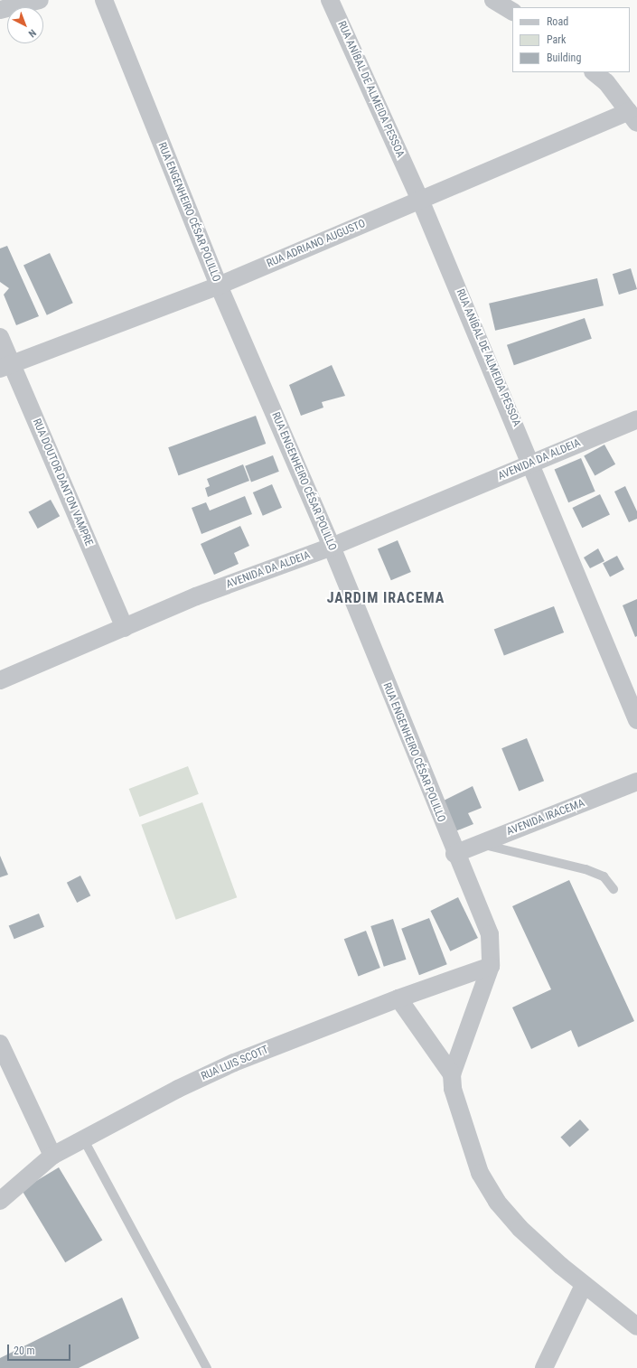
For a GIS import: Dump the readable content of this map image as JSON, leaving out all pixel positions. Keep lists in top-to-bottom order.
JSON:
{
  "streets": {
    "street": [
      "RUA ANÍBAL DE ALMEIDA PESSOA",
      "RUA ENGENHEIRO CÉSAR POLILLO",
      "RUA ADRIANO AUGUSTO",
      "AVENIDA DA ALDEIA",
      "RUA DOUTOR DANTON VAMPRE",
      "AVENIDA IRACEMA",
      "RUA LUIS SCOTT"
    ]
  },
  "crossings": [
    ["RUA ANÍBAL DE ALMEIDA PESSOA", "RUA ADRIANO AUGUSTO"],
    ["RUA ANÍBAL DE ALMEIDA PESSOA", "AVENIDA DA ALDEIA"],
    ["RUA ENGENHEIRO CÉSAR POLILLO", "RUA ADRIANO AUGUSTO"],
    ["RUA ENGENHEIRO CÉSAR POLILLO", "AVENIDA DA ALDEIA"],
    ["RUA ENGENHEIRO CÉSAR POLILLO", "AVENIDA IRACEMA"],
    ["RUA ENGENHEIRO CÉSAR POLILLO", "RUA LUIS SCOTT"],
    ["RUA ADRIANO AUGUSTO", "RUA DOUTOR DANTON VAMPRE"],
    ["AVENIDA DA ALDEIA", "RUA DOUTOR DANTON VAMPRE"]
  ],
  "districts": ["JARDIM IRACEMA"],
  "legend": ["Road", "Park", "Building"],
  "scale_bar": "20 m",
  "north": "bottom right"
}
